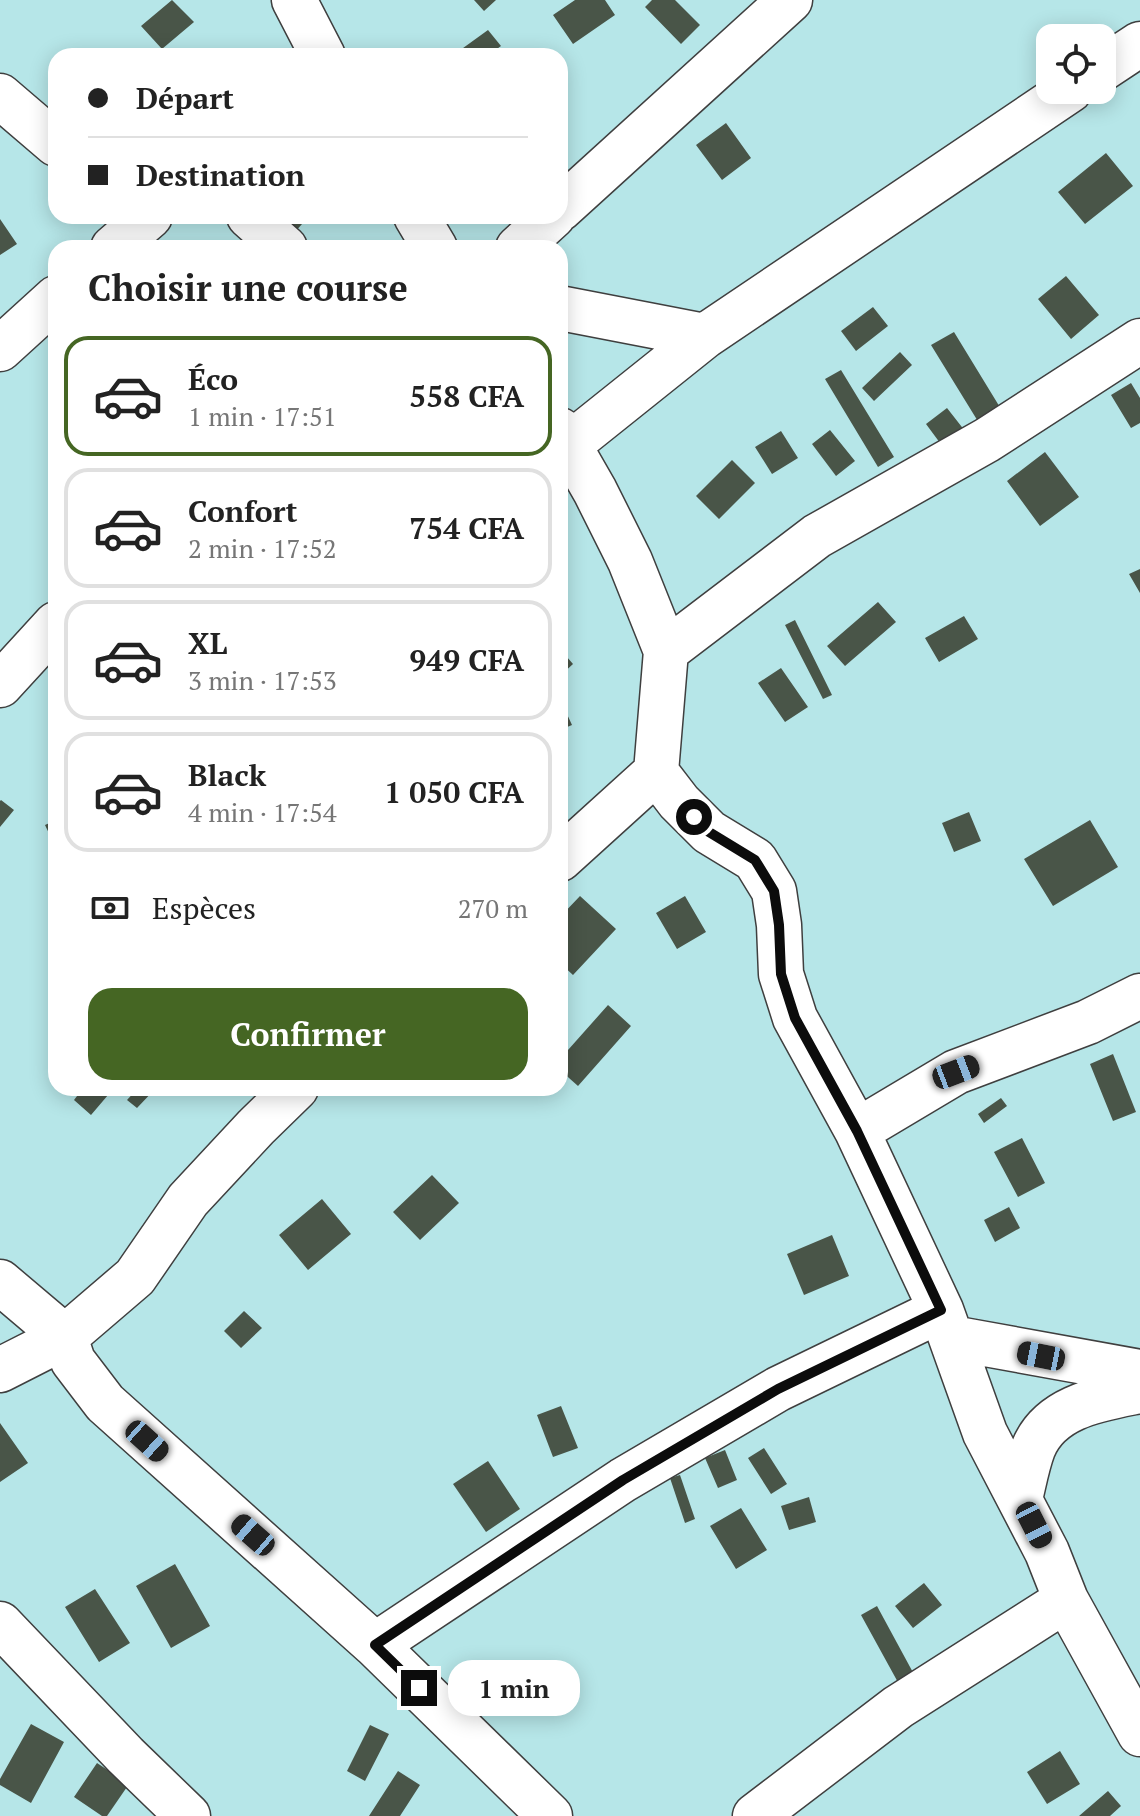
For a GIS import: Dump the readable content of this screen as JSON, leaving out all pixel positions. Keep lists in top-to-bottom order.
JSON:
{
  "page": {
    "banner": ["Départ", "Destination"],
    "heading": "Choisir une course",
    "list": [
      {
        "name": "Éco",
        "note": "1 min · 17:51",
        "value": "558 CFA"
      },
      {
        "name": "Confort",
        "note": "2 min · 17:52",
        "value": "754 CFA"
      },
      {
        "name": "XL",
        "note": "3 min · 17:53",
        "value": "949 CFA"
      },
      {
        "name": "Black",
        "note": "4 min · 17:54",
        "value": "1 050 CFA"
      }
    ],
    "pay": ["Espèces", "270 m"],
    "buttons": "Confirmer",
    "bubble": "1 min"
  }
}
